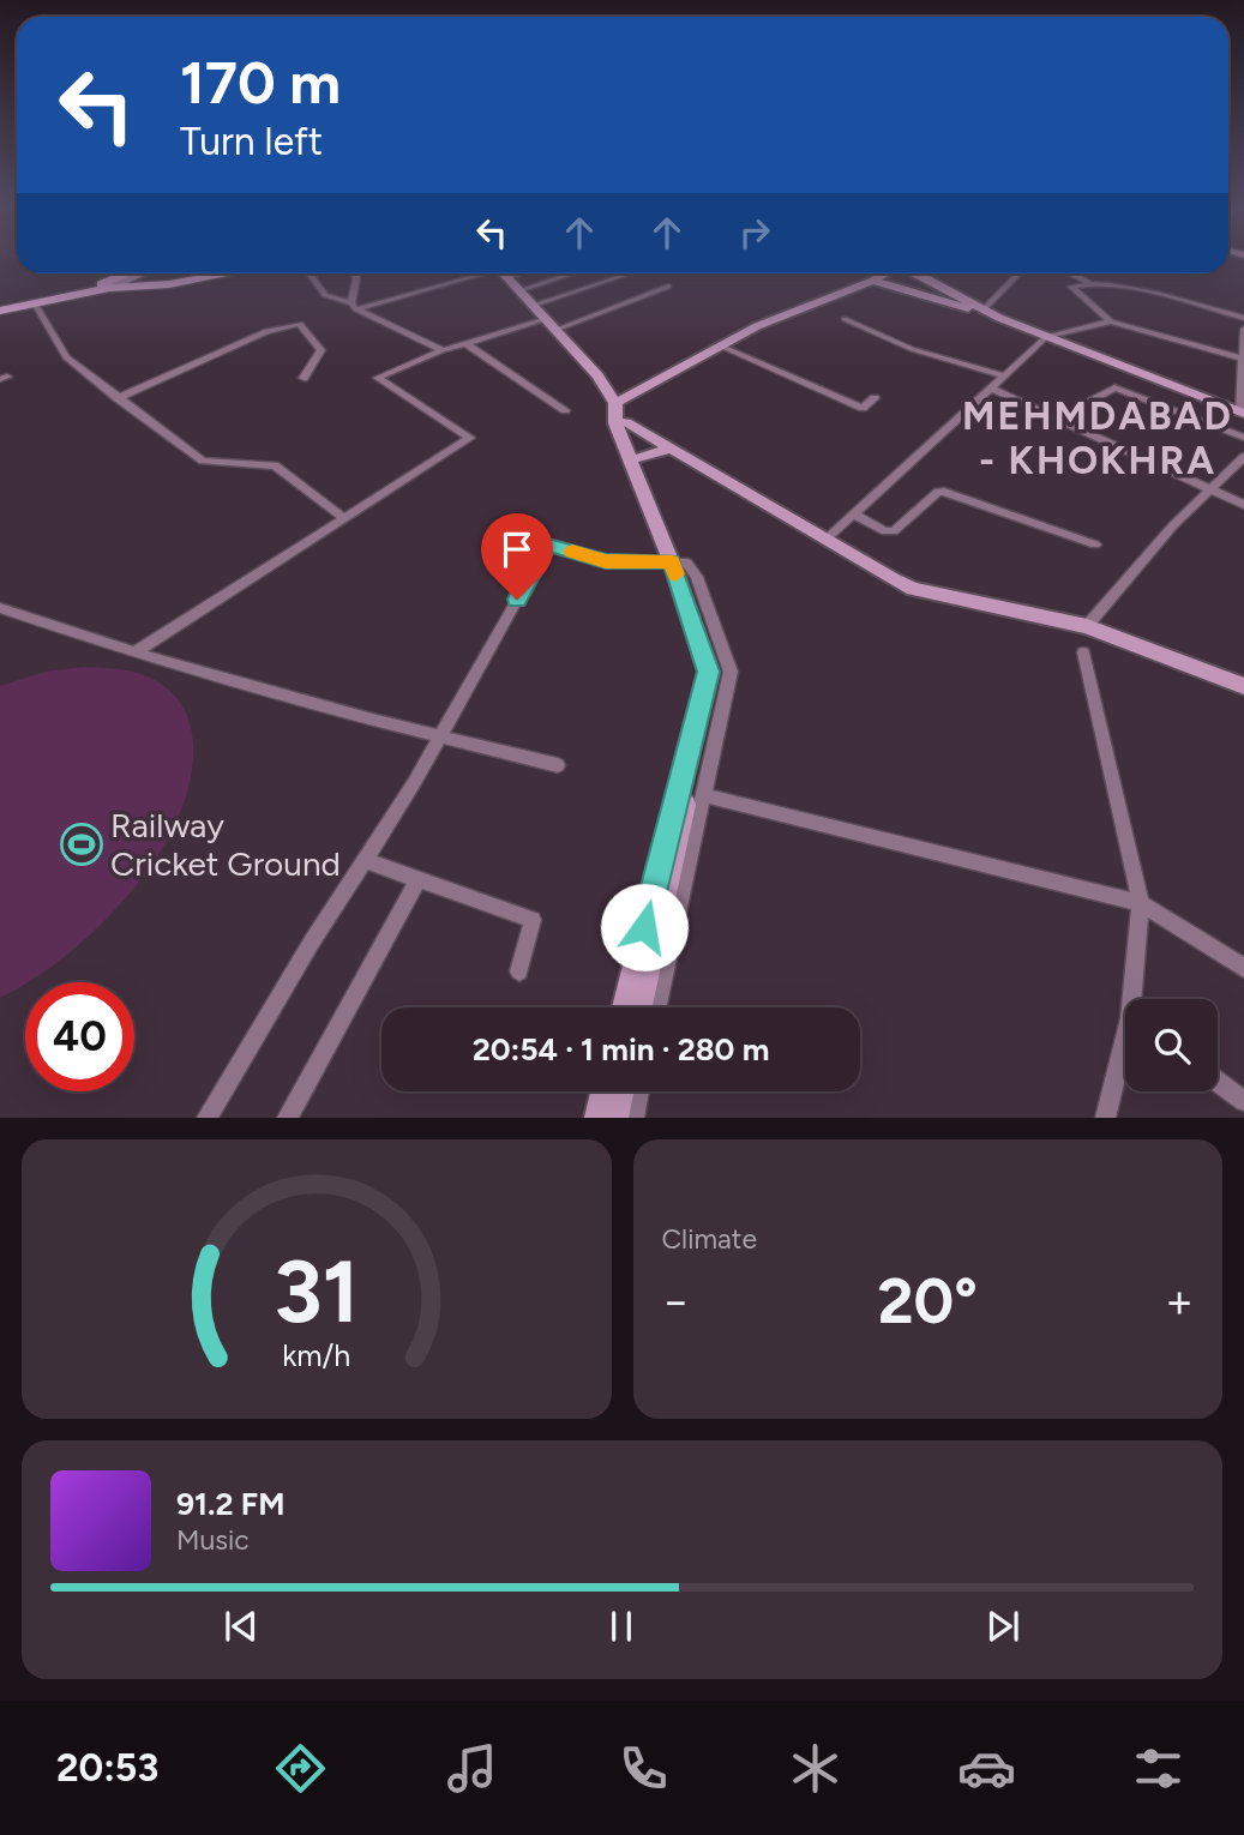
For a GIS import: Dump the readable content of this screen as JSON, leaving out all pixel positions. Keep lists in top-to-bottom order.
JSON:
{
  "districts": ["MEHMDABAD - KHOKHRA"],
  "places": {
    "sports": ["Railway Cricket Ground"]
  },
  "page": {
    "turn": ["170 m", "Turn left"],
    "limit": "40",
    "trip": "20:54 · 1 min · 280 m",
    "tile": "Climate",
    "heat": ["−", "20°", "+"],
    "song": ["91.2 FM", "Music"],
    "tabs": "20:53",
    "gauge": ["31", "km/h"]
  }
}
